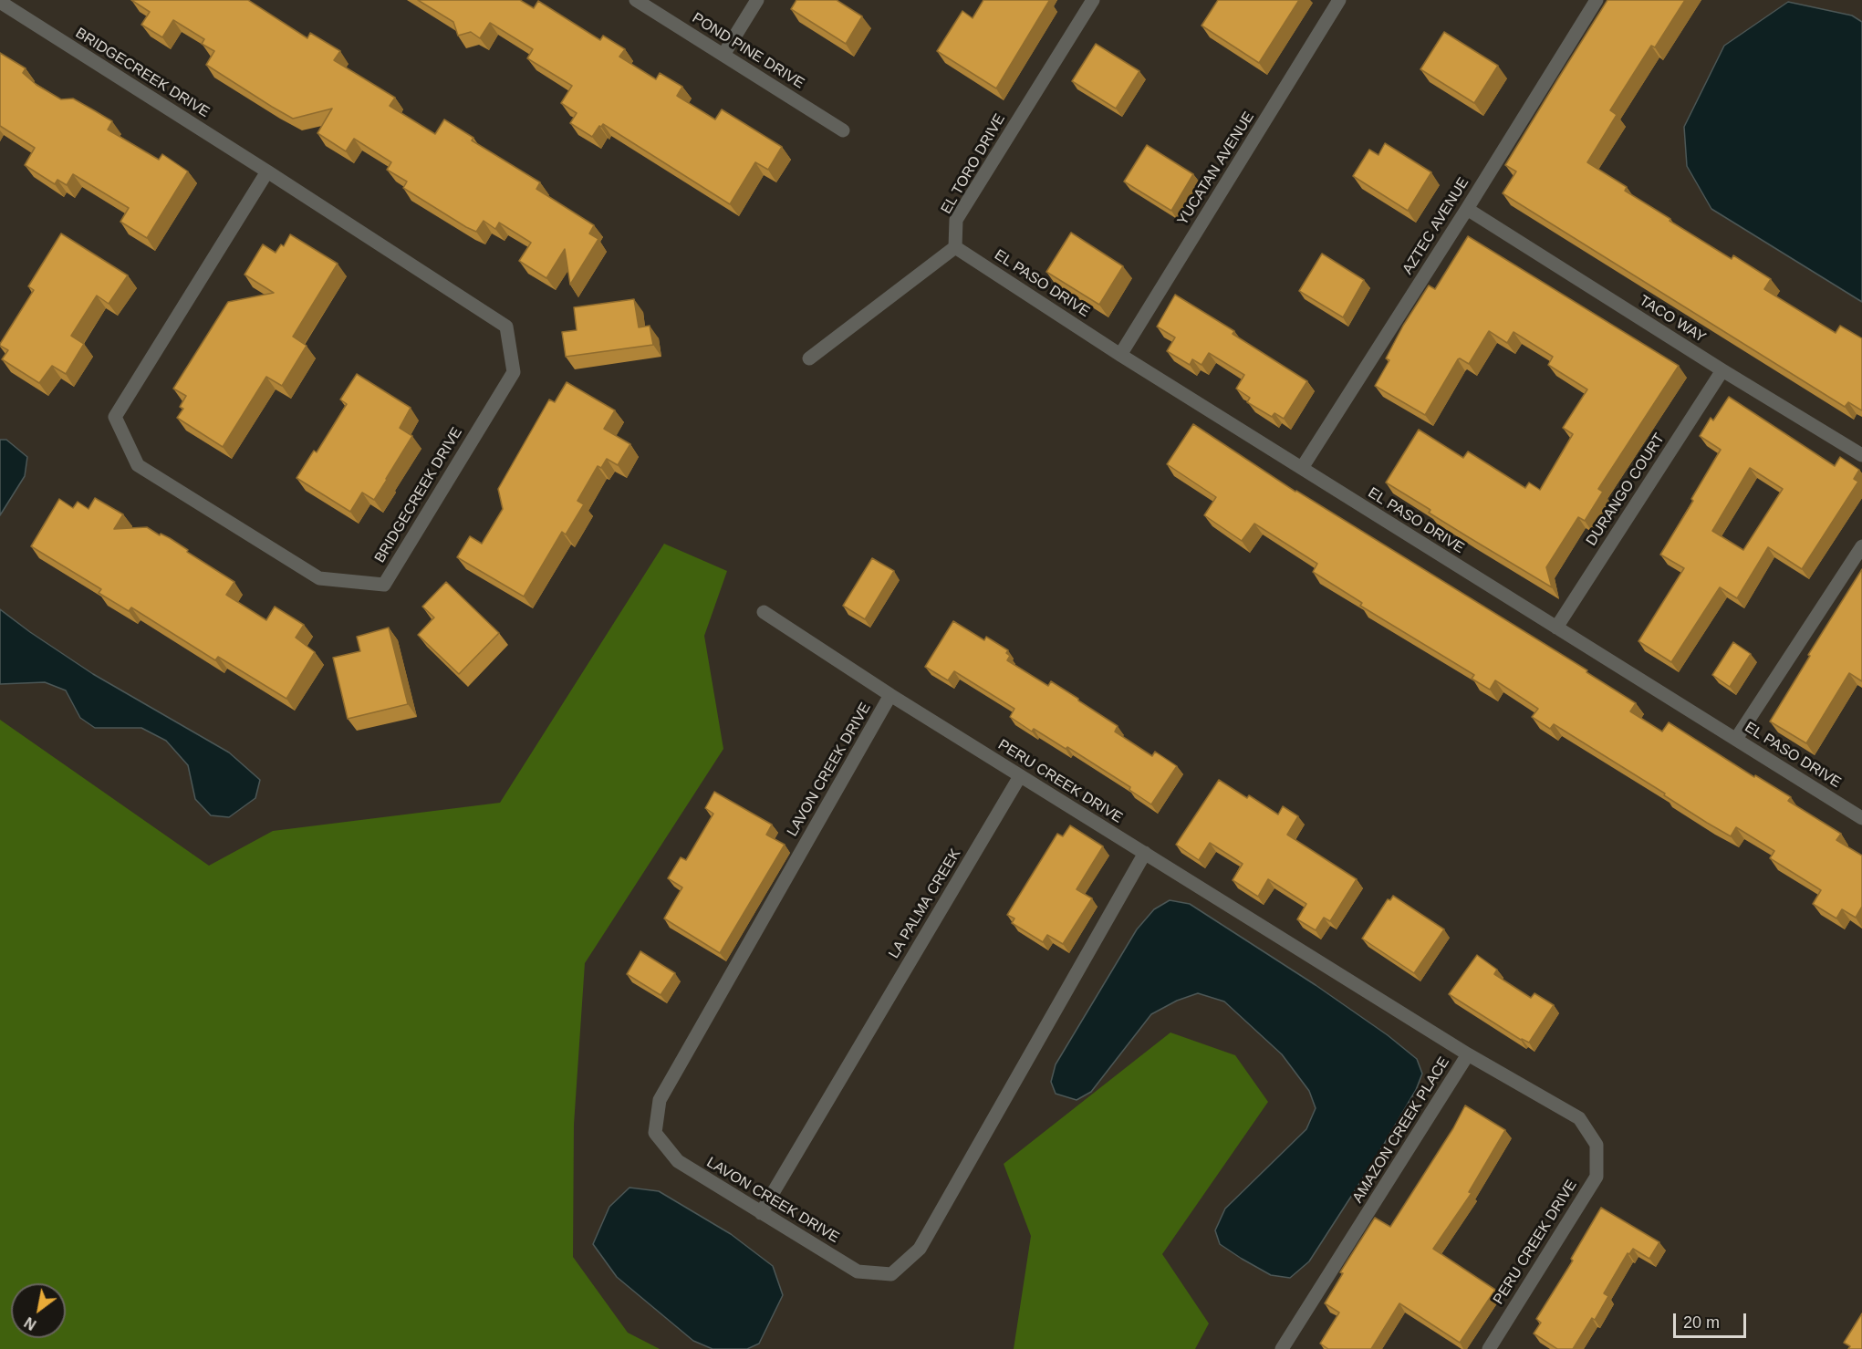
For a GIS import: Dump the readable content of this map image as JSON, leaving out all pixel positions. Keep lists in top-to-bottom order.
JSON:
{
  "streets": {
    "street": [
      "POND PINE DRIVE",
      "BRIDGECREEK DRIVE",
      "EL TORO DRIVE",
      "YUCATAN AVENUE",
      "AZTEC AVENUE",
      "EL PASO DRIVE",
      "TACO WAY",
      "DURANGO COURT",
      "LAVON CREEK DRIVE",
      "PERU CREEK DRIVE",
      "LA PALMA CREEK",
      "AMAZON CREEK PLACE"
    ]
  },
  "crossings": [
    ["EL TORO DRIVE", "EL PASO DRIVE"],
    ["YUCATAN AVENUE", "EL PASO DRIVE"],
    ["AZTEC AVENUE", "EL PASO DRIVE"],
    ["AZTEC AVENUE", "TACO WAY"],
    ["EL PASO DRIVE", "DURANGO COURT"],
    ["TACO WAY", "DURANGO COURT"],
    ["LAVON CREEK DRIVE", "PERU CREEK DRIVE"],
    ["LAVON CREEK DRIVE", "LA PALMA CREEK"],
    ["PERU CREEK DRIVE", "LA PALMA CREEK"],
    ["PERU CREEK DRIVE", "AMAZON CREEK PLACE"]
  ],
  "scale_bar": "20 m",
  "north": "bottom left"
}
